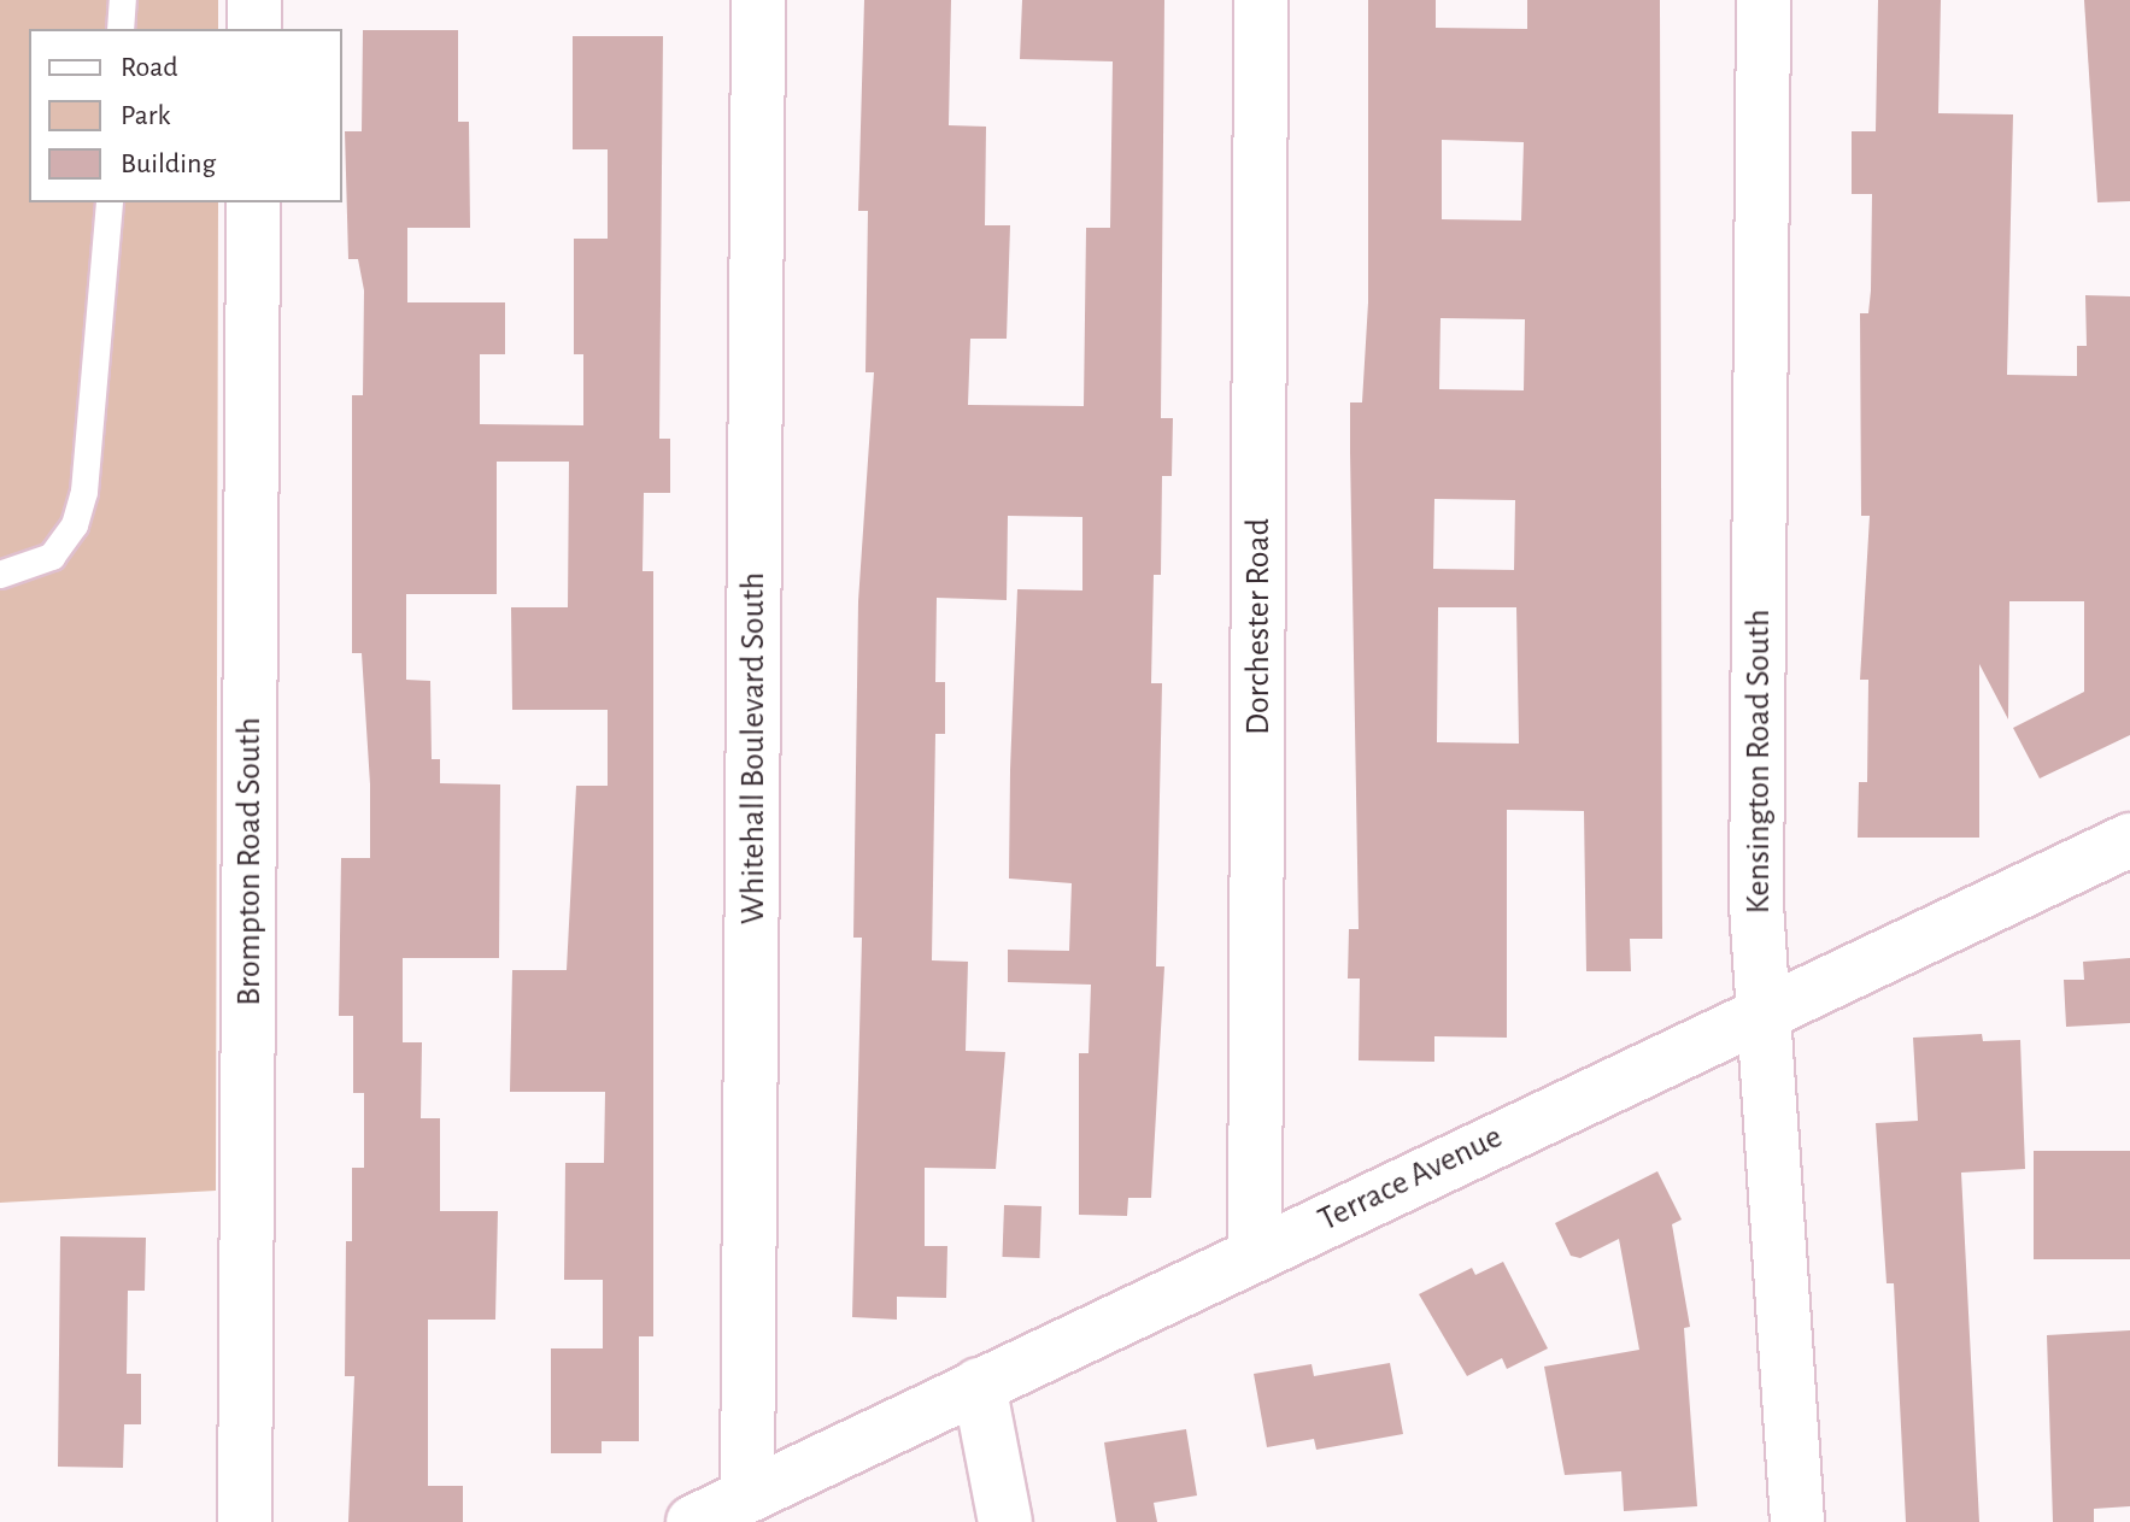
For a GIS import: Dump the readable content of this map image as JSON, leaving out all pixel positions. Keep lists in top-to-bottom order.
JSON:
{
  "streets": {
    "street": [
      "Dorchester Road",
      "Whitehall Boulevard South",
      "Kensington Road South",
      "Brompton Road South",
      "Terrace Avenue"
    ]
  },
  "crossings": [
    ["Dorchester Road", "Terrace Avenue"],
    ["Whitehall Boulevard South", "Terrace Avenue"],
    ["Kensington Road South", "Terrace Avenue"]
  ],
  "legend": ["Road", "Park", "Building"]
}
